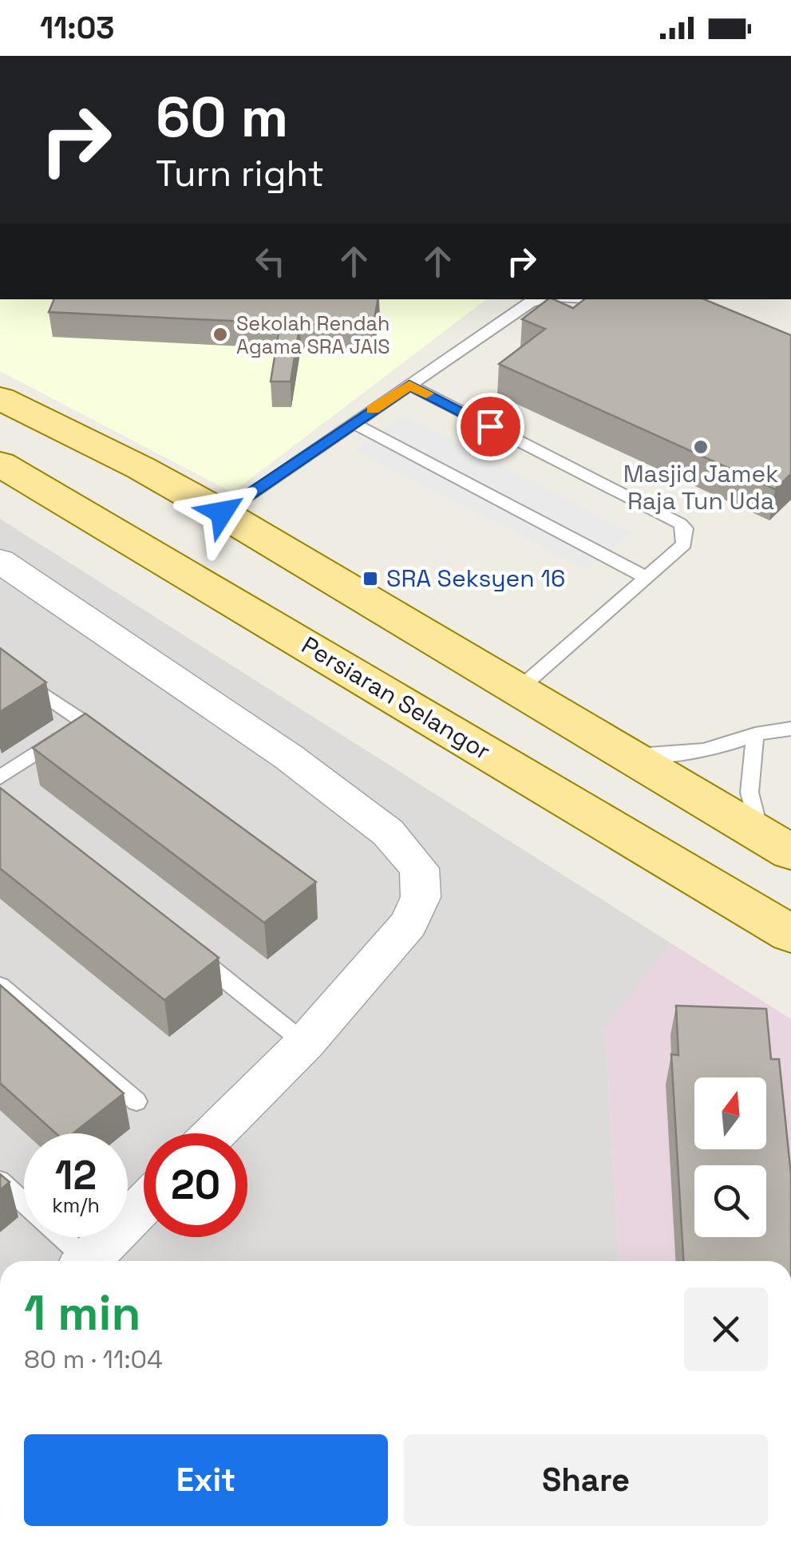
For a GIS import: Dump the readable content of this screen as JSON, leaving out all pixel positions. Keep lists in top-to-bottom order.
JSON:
{
  "streets": {
    "main road": ["Persiaran Selangor"]
  },
  "places": {
    "other": ["Sekolah Rendah Agama SRA JAIS", "Masjid Jamek Raja Tun Uda"],
    "transit": ["SRA Seksyen 16"]
  },
  "north": "top",
  "page": {
    "status": "11:03",
    "turn": ["60 m", "Turn right"],
    "speed": "12 km/h",
    "limit": "20",
    "heading": ["1 min", "80 m · 11:04"],
    "buttons": ["Exit", "Share"]
  }
}
